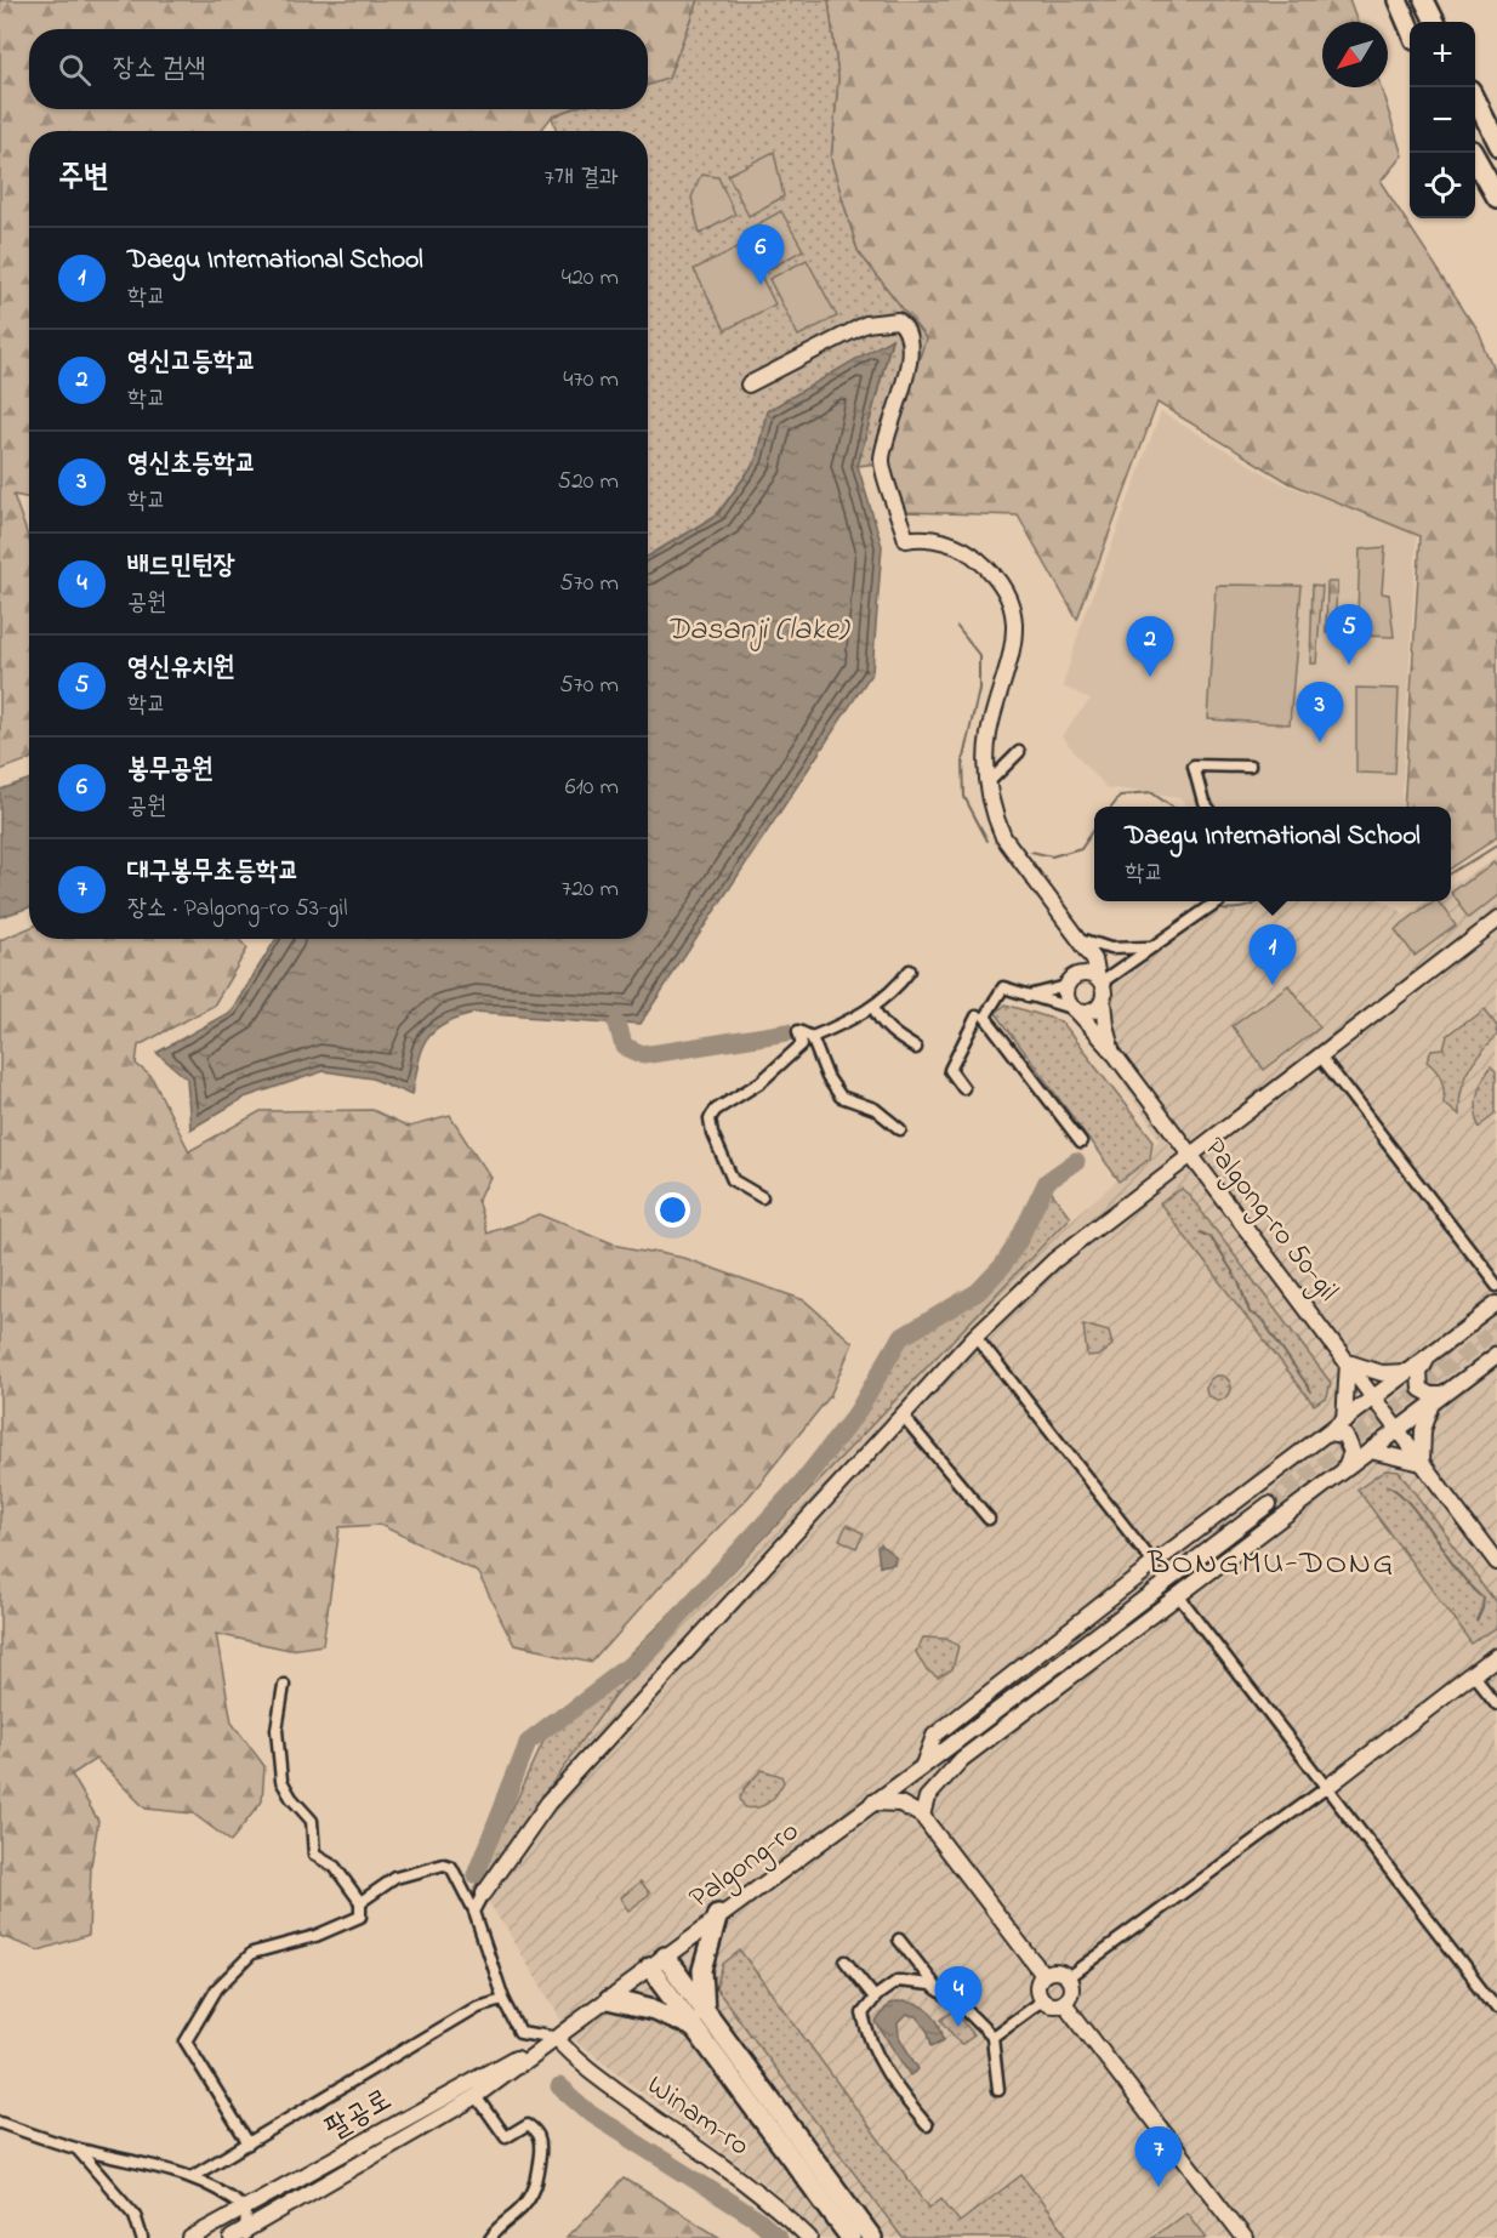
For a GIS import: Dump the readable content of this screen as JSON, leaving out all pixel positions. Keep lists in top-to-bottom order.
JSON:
{
  "streets": {
    "main road": [
      "Palgong-ro 50-gil",
      "Palgong-ro",
      "팔공로",
      "Winam-ro"
    ]
  },
  "crossings": [
    ["Palgong-ro", "팔공로"],
    ["Palgong-ro", "Winam-ro"],
    ["팔공로", "Winam-ro"]
  ],
  "districts": ["BONGMU-DONG"],
  "water": ["Dasanji (lake)"],
  "north": "bottom left",
  "page": {
    "map_buttons": ["+", "−"],
    "search": "장소 검색",
    "heading": ["주변", "7개 결과"],
    "pins": [
      "6",
      "5",
      "2",
      "3",
      "1",
      "4",
      "7"
    ],
    "list": [
      {
        "mark": "1",
        "name": "Daegu International School",
        "note": "학교",
        "value": "420 m"
      },
      {
        "mark": "2",
        "name": "영신고등학교",
        "note": "학교",
        "value": "470 m"
      },
      {
        "mark": "3",
        "name": "영신초등학교",
        "note": "학교",
        "value": "520 m"
      },
      {
        "mark": "4",
        "name": "배드민턴장",
        "note": "공원",
        "value": "570 m"
      },
      {
        "mark": "5",
        "name": "영신유치원",
        "note": "학교",
        "value": "570 m"
      },
      {
        "mark": "6",
        "name": "봉무공원",
        "note": "공원",
        "value": "610 m"
      },
      {
        "mark": "7",
        "name": "대구봉무초등학교",
        "note": "장소 · Palgong-ro 53-gil",
        "value": "720 m"
      }
    ],
    "popup": ["Daegu International School", "학교"]
  }
}
